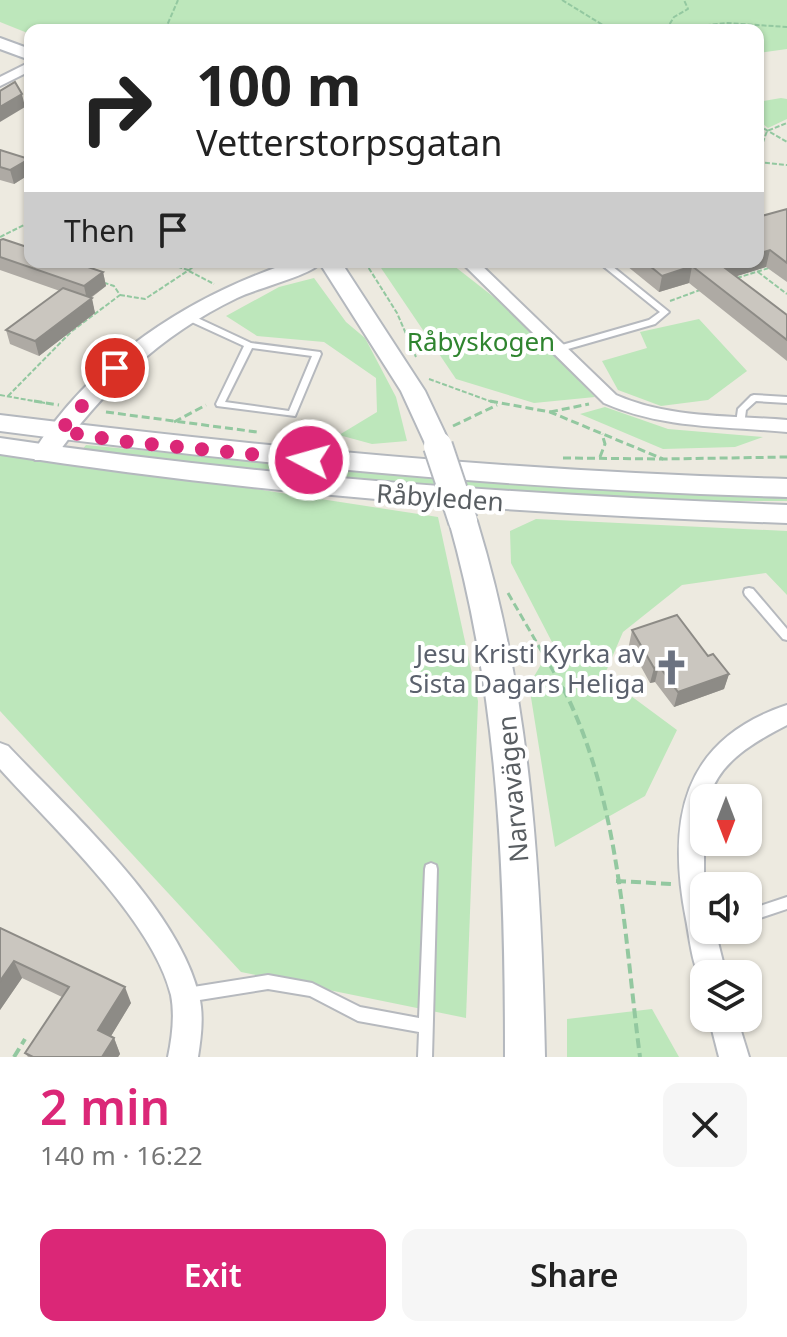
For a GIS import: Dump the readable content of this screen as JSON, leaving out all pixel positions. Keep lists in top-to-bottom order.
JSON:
{
  "streets": {
    "main road": ["Råbyleden", "Narvavägen"]
  },
  "parks": ["Råbyskogen"],
  "places": {
    "church": ["Jesu Kristi Kyrka av Sista Dagars Heliga"]
  },
  "north": "bottom",
  "page": {
    "turn": ["100 m", "Vetterstorpsgatan"],
    "then": "Then",
    "heading": ["2 min", "140 m · 16:22"],
    "buttons": ["Exit", "Share"]
  }
}
